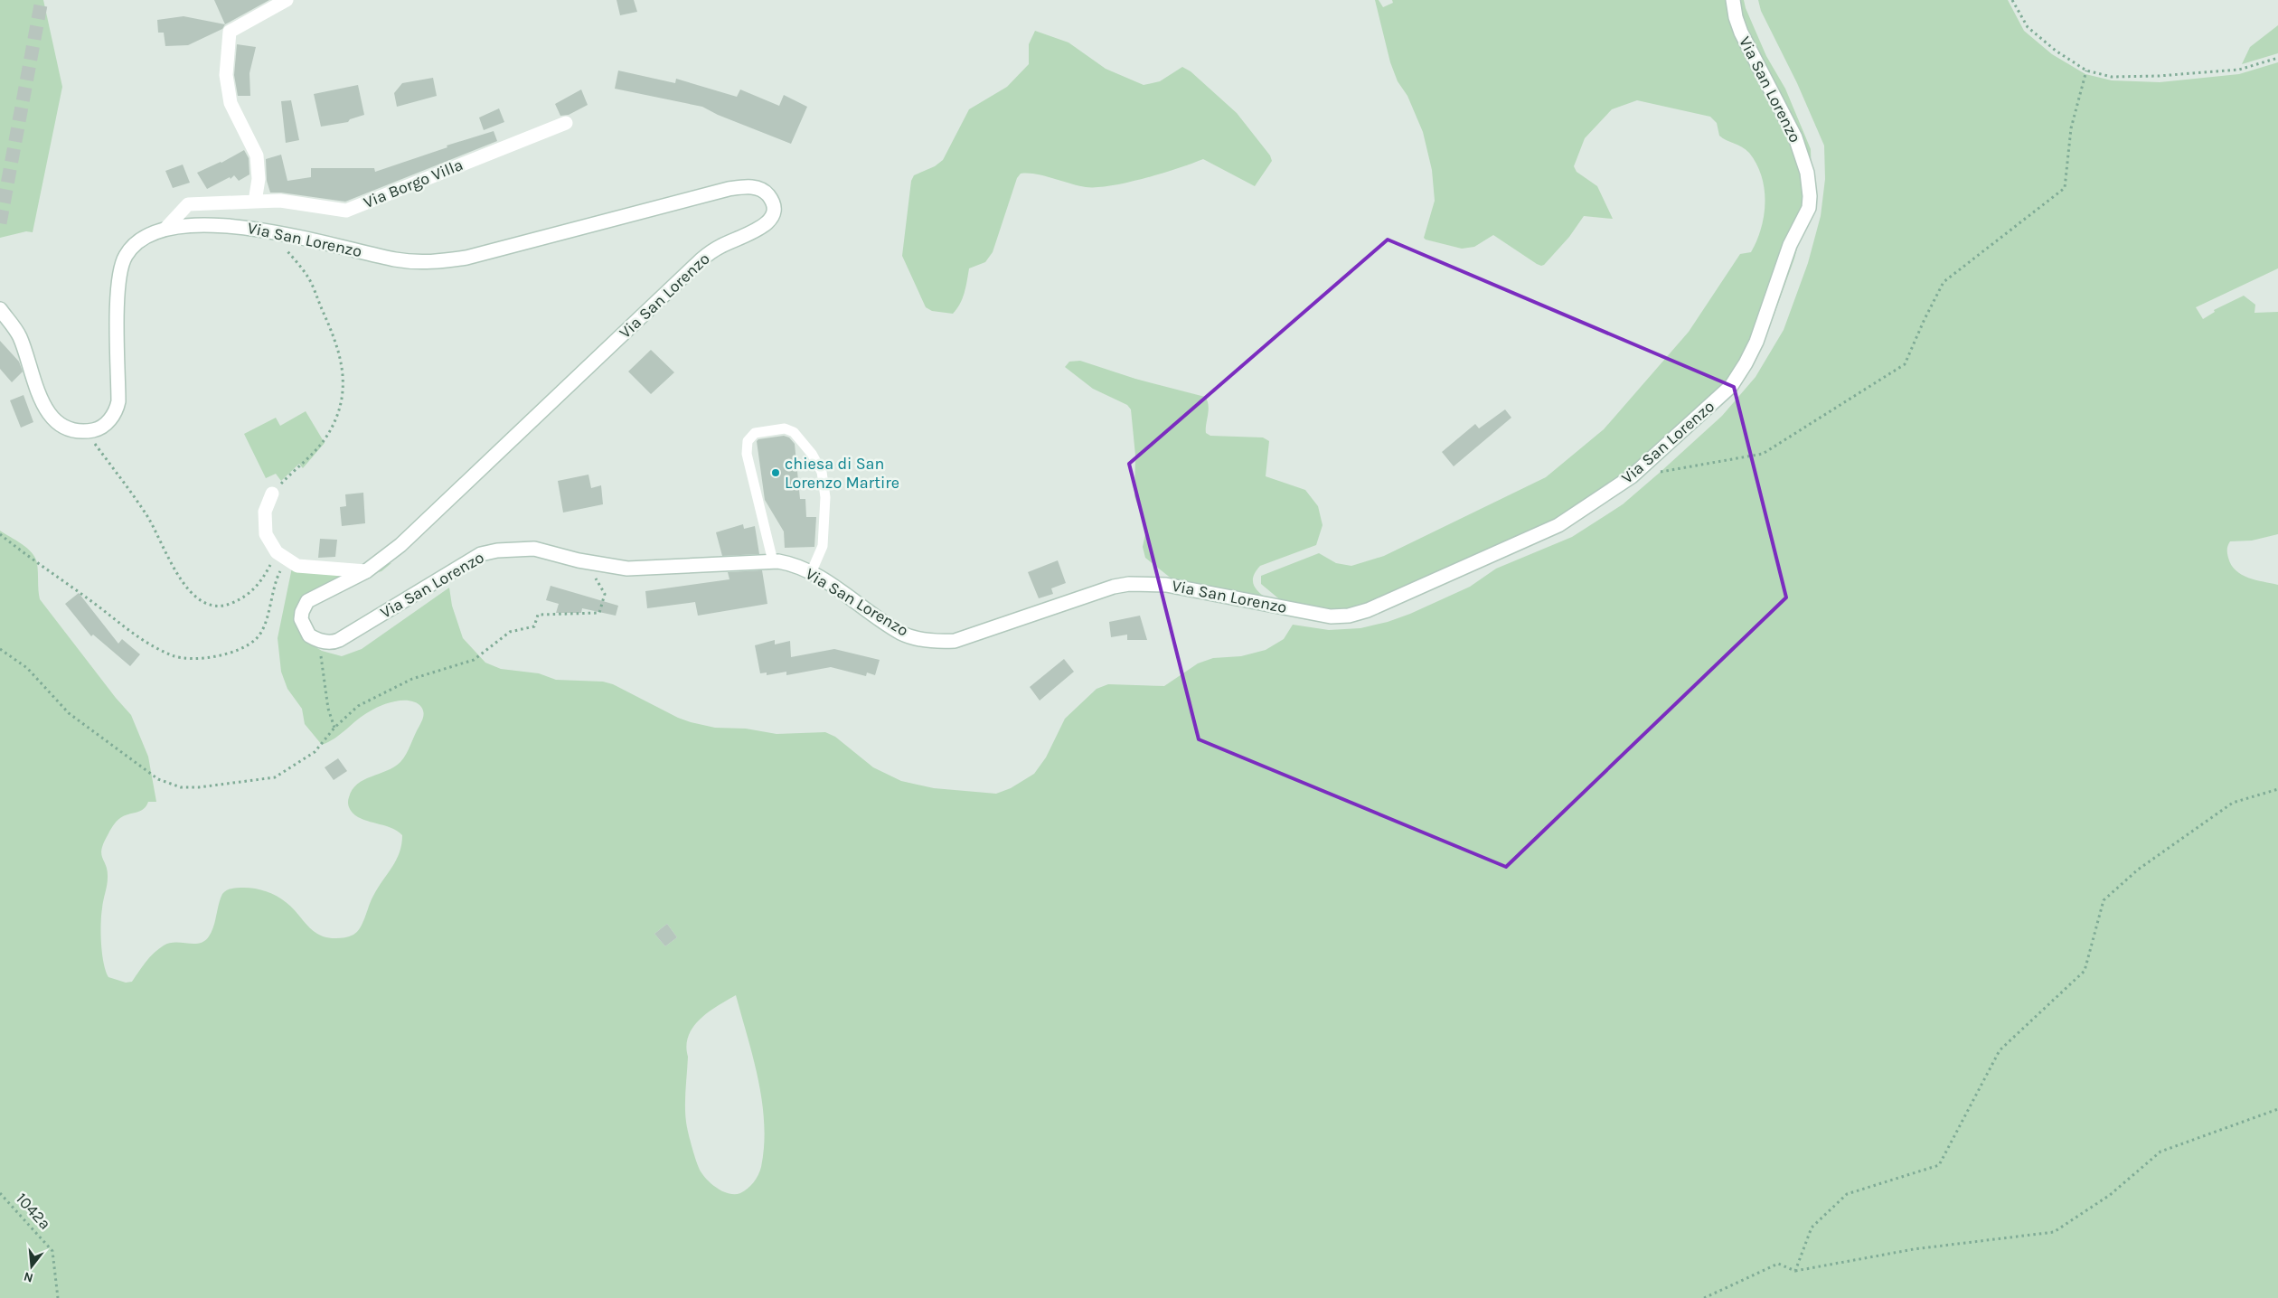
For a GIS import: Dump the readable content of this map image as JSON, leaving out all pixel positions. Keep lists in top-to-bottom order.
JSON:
{
  "streets": {
    "street": ["Via San Lorenzo", "Via Borgo Villa"],
    "path": ["1042a"]
  },
  "crossings": [
    ["Via San Lorenzo", "Via Borgo Villa"]
  ],
  "places": ["chiesa di San Lorenzo Martire"],
  "north": "bottom"
}
